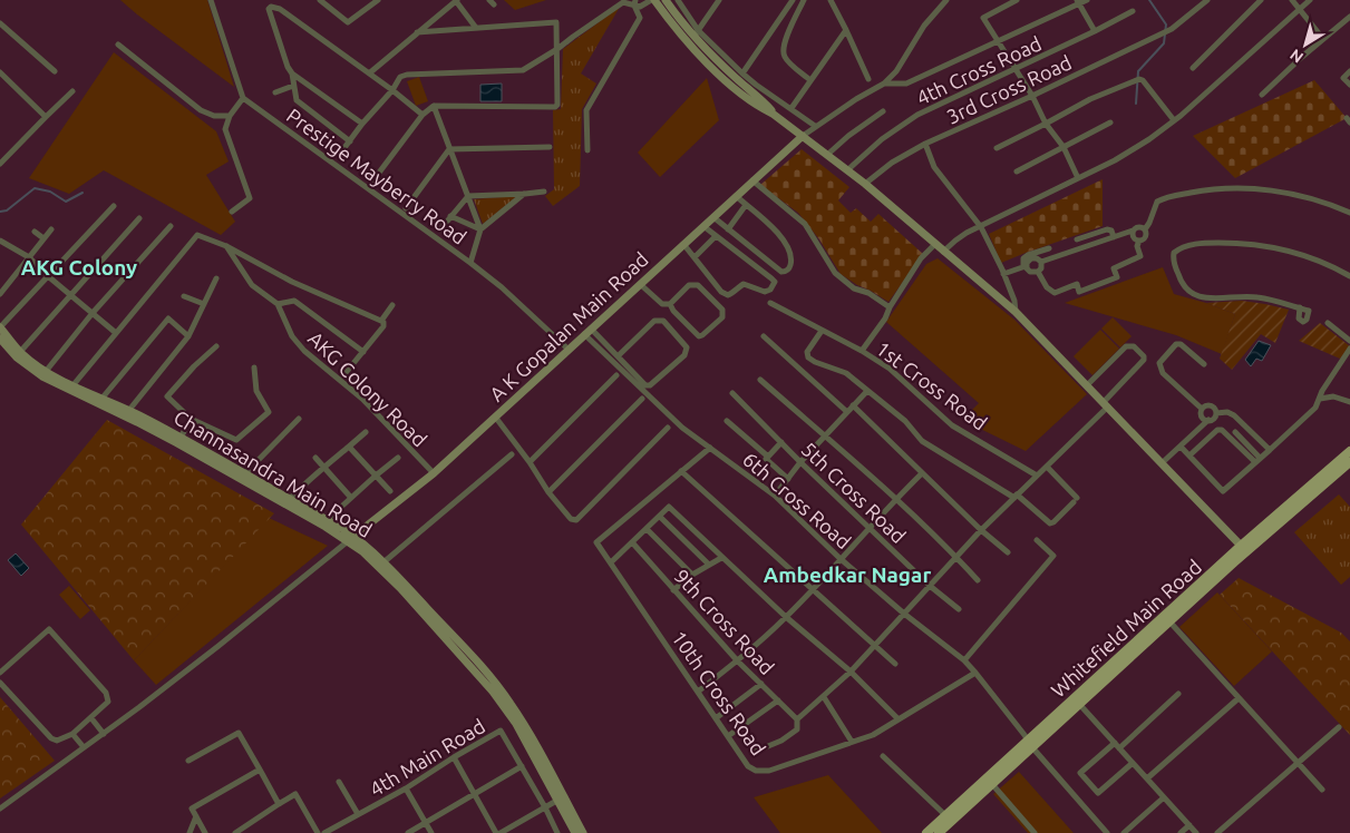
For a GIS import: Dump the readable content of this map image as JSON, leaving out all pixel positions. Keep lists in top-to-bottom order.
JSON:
{
  "streets": {
    "main road": ["A K Gopalan Main Road", "Channasandra Main Road", "Whitefield Main Road"],
    "street": [
      "4th Cross Road",
      "3rd Cross Road",
      "Prestige Mayberry Road",
      "1st Cross Road",
      "AKG Colony Road",
      "5th Cross Road",
      "6th Cross Road",
      "9th Cross Road",
      "10th Cross Road",
      "4th Main Road"
    ]
  },
  "crossings": [
    ["Prestige Mayberry Road", "A K Gopalan Main Road"],
    ["A K Gopalan Main Road", "AKG Colony Road"],
    ["A K Gopalan Main Road", "Channasandra Main Road"],
    ["A K Gopalan Main Road", "6th Cross Road"],
    ["6th Cross Road", "Whitefield Main Road"],
    ["6th Cross Road", "10th Cross Road"]
  ],
  "districts": ["AKG Colony", "Ambedkar Nagar"],
  "north": "bottom left"
}
